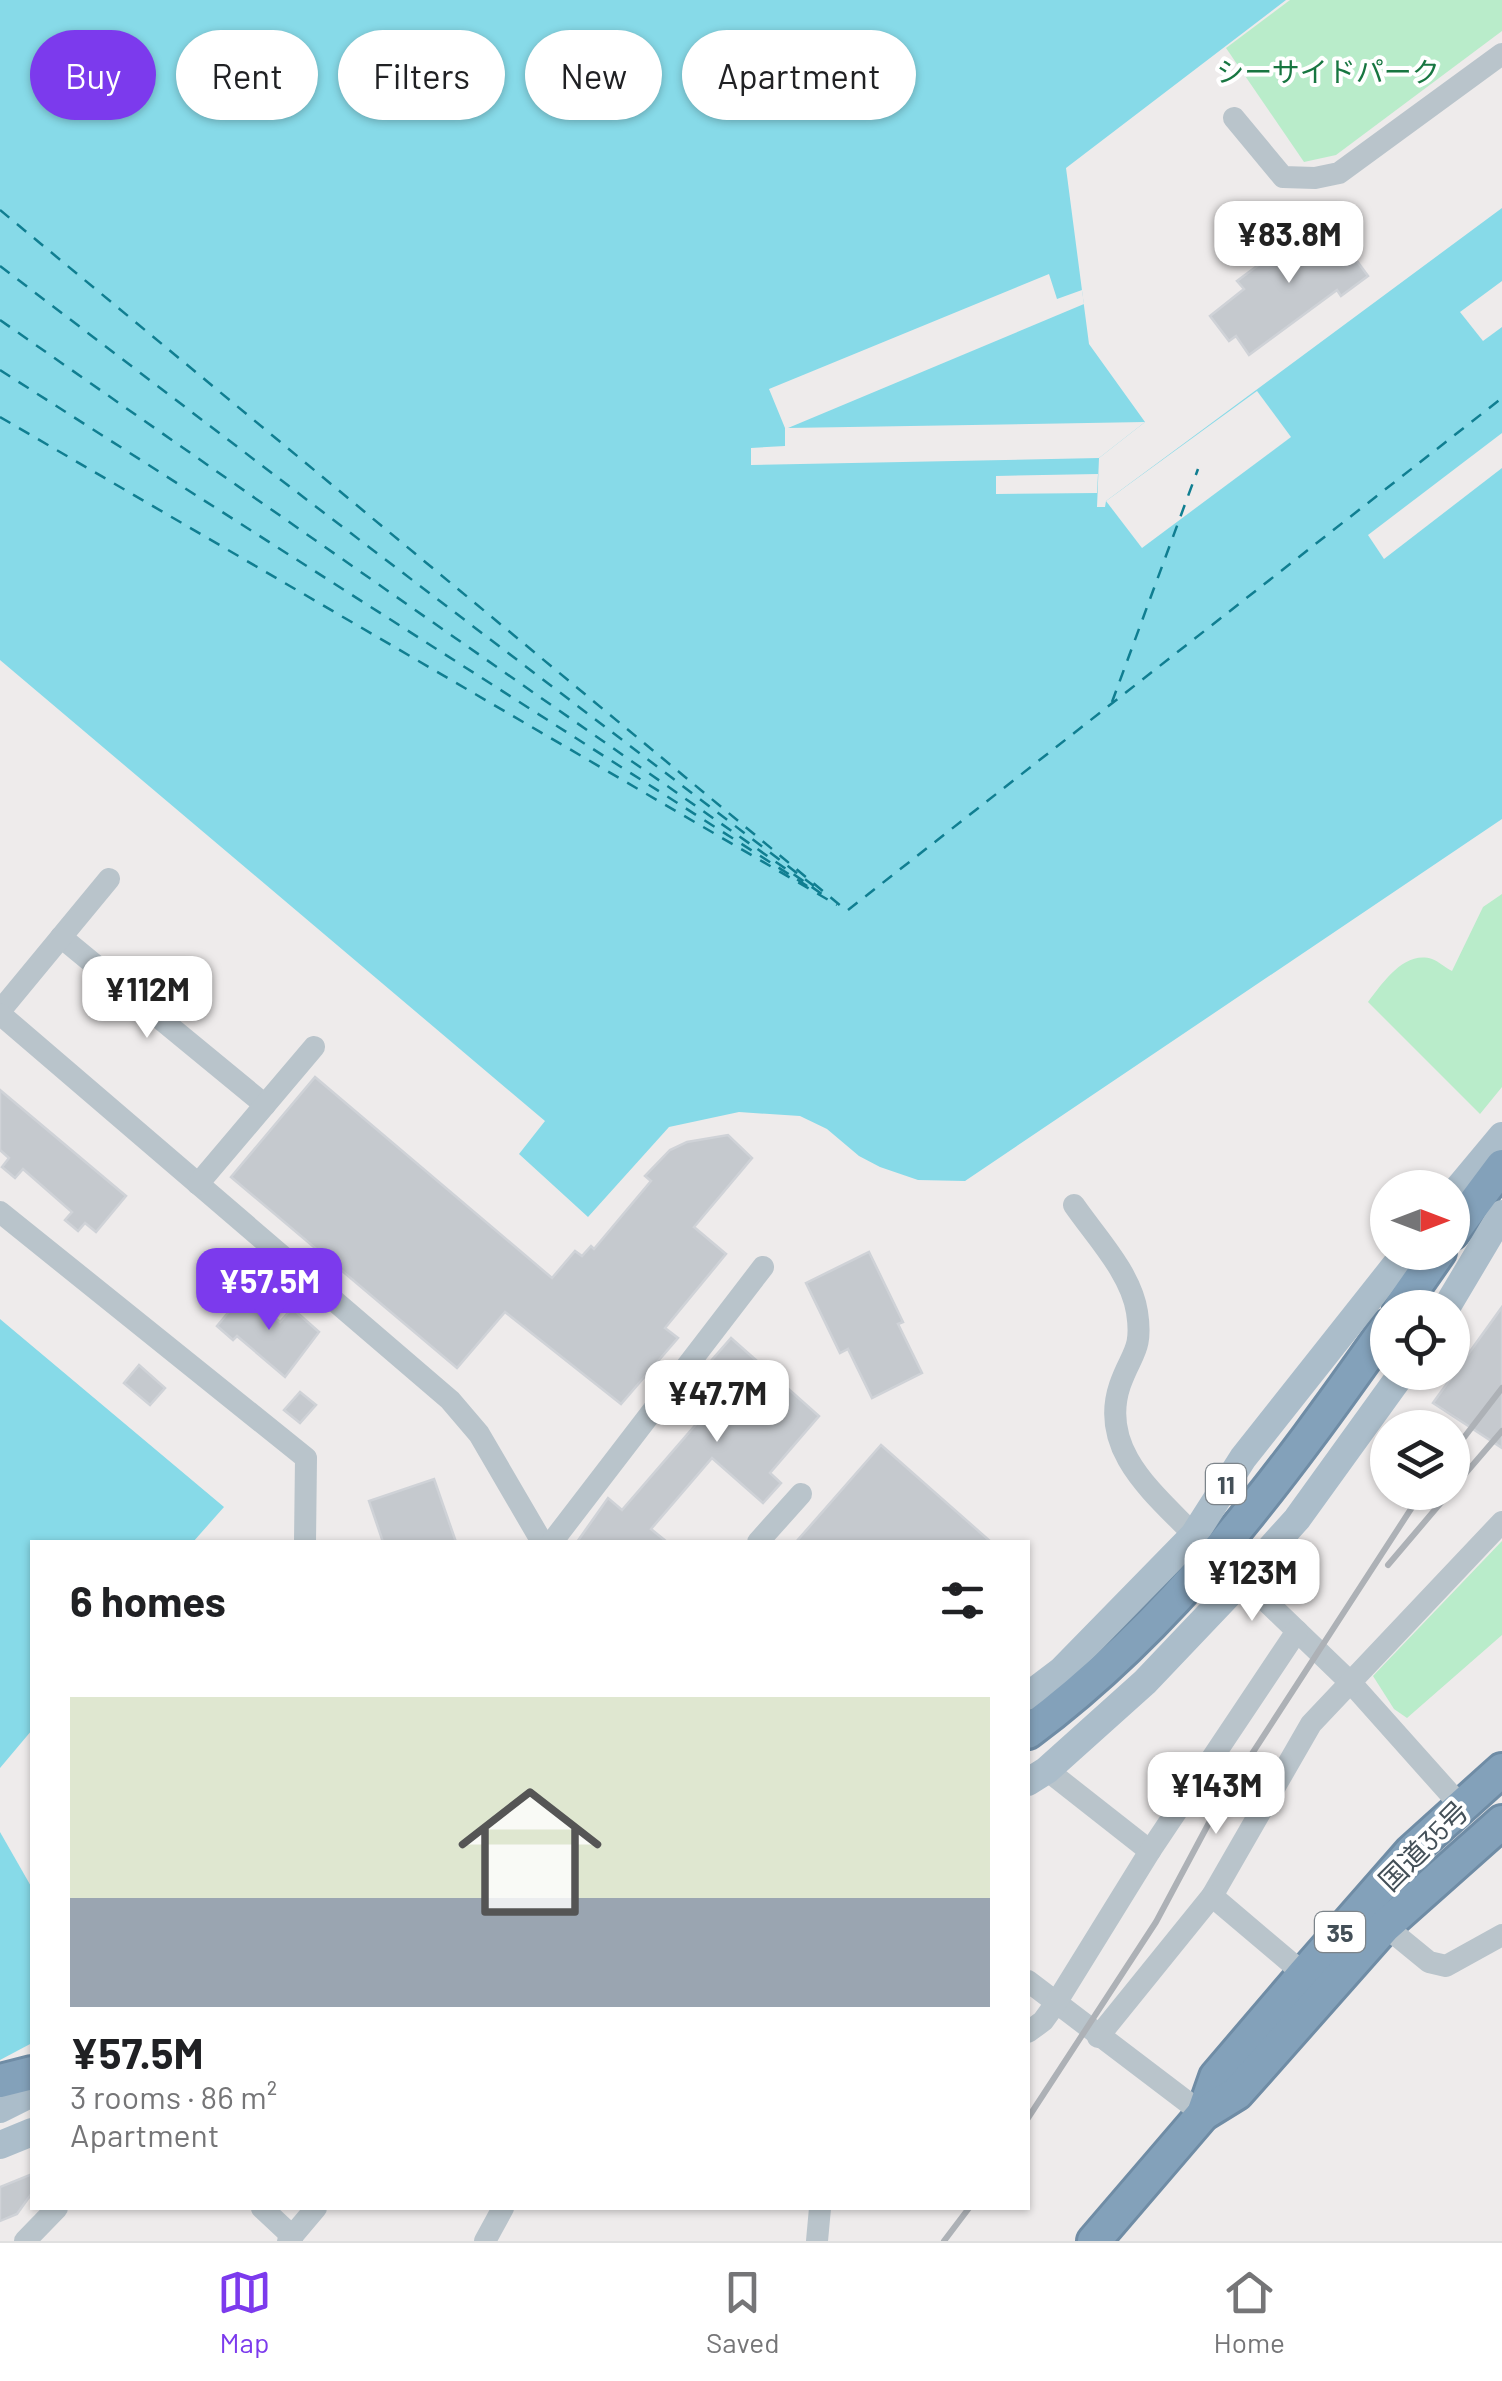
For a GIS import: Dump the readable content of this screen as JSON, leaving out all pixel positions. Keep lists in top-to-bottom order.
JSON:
{
  "streets": {
    "highway": ["国道35号", "35"],
    "main road": ["11"]
  },
  "parks": ["シーサイドパーク"],
  "north": "right",
  "page": {
    "chip": [
      "Buy",
      "Rent",
      "Filters",
      "New",
      "Apartment"
    ],
    "price": [
      "¥83.8M",
      "¥112M",
      "¥57.5M",
      "¥47.7M",
      "¥123M",
      "¥143M"
    ],
    "heading": "6 homes",
    "list": [
      {
        "name": "¥57.5M",
        "note": "3 rooms · 86 m² · Apartment"
      }
    ],
    "tabs": ["Map", "Saved", "Home"]
  }
}
